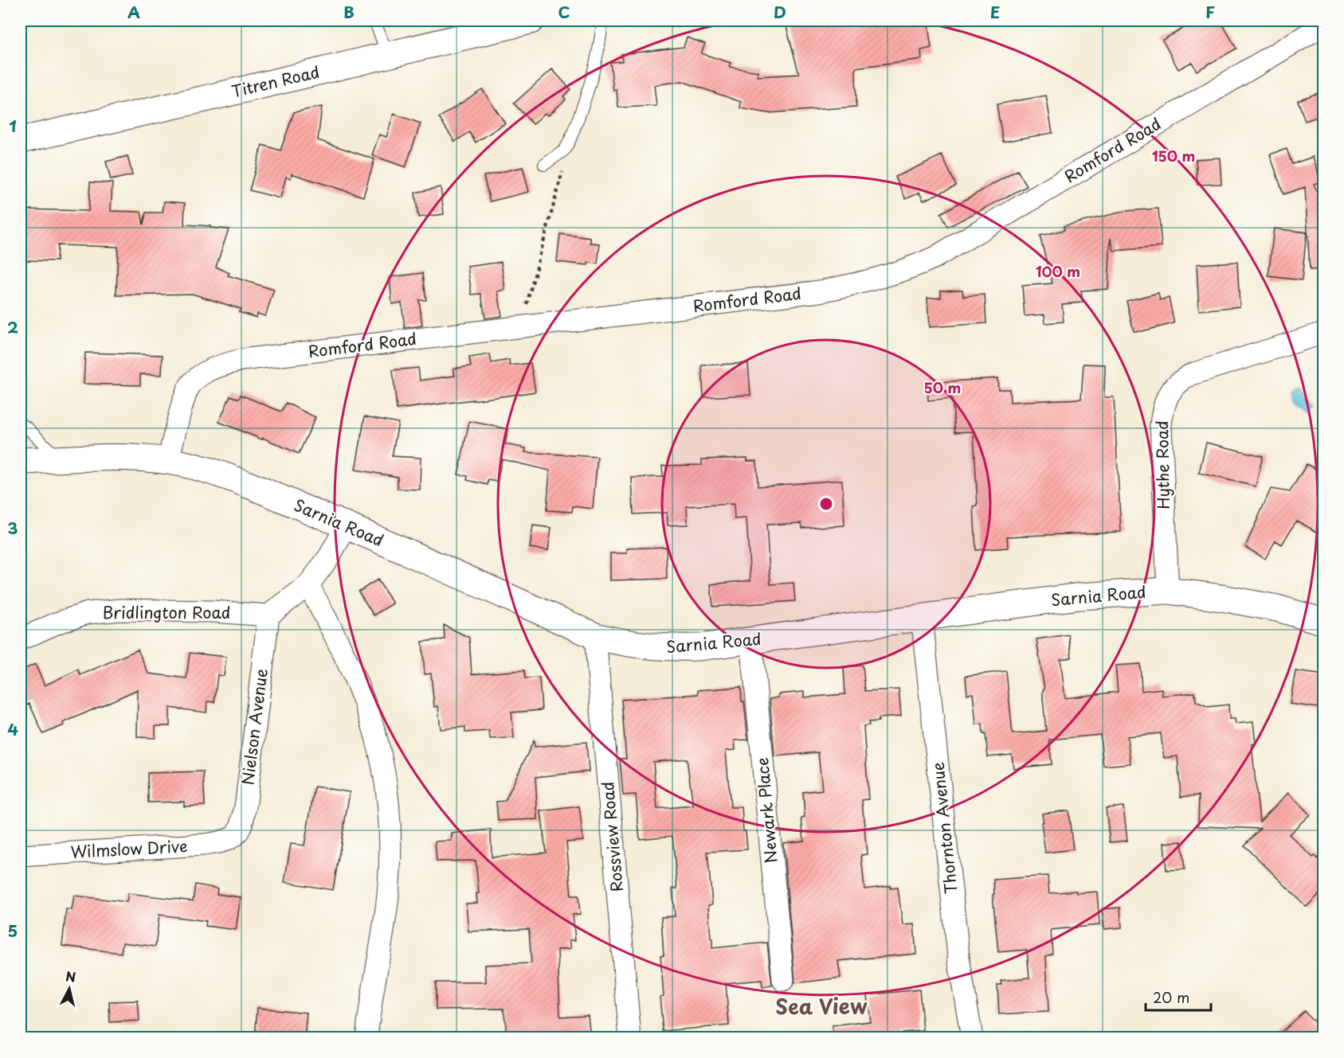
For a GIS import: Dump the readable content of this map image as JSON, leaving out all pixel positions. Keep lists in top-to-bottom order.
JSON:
{
  "streets": {
    "main road": ["Titren Road", "Sarnia Road"],
    "street": [
      "Romford Road",
      "Hythe Road",
      "Bridlington Road",
      "Nielson Avenue",
      "Newark Place",
      "Thornton Avenue",
      "Rossview Road",
      "Wilmslow Drive"
    ]
  },
  "crossings": [
    ["Romford Road", "Sarnia Road"],
    ["Hythe Road", "Sarnia Road"],
    ["Sarnia Road", "Newark Place"],
    ["Sarnia Road", "Thornton Avenue"],
    ["Sarnia Road", "Rossview Road"],
    ["Bridlington Road", "Nielson Avenue"],
    ["Nielson Avenue", "Wilmslow Drive"]
  ],
  "districts": ["Sea View"],
  "scale_bar": "20 m",
  "north": "top",
  "grid": {
    "columns": [
      "A",
      "B",
      "C",
      "D",
      "E",
      "F"
    ],
    "rows": [
      "1",
      "2",
      "3",
      "4",
      "5"
    ]
  },
  "rings": ["150 m", "100 m", "50 m"]
}
